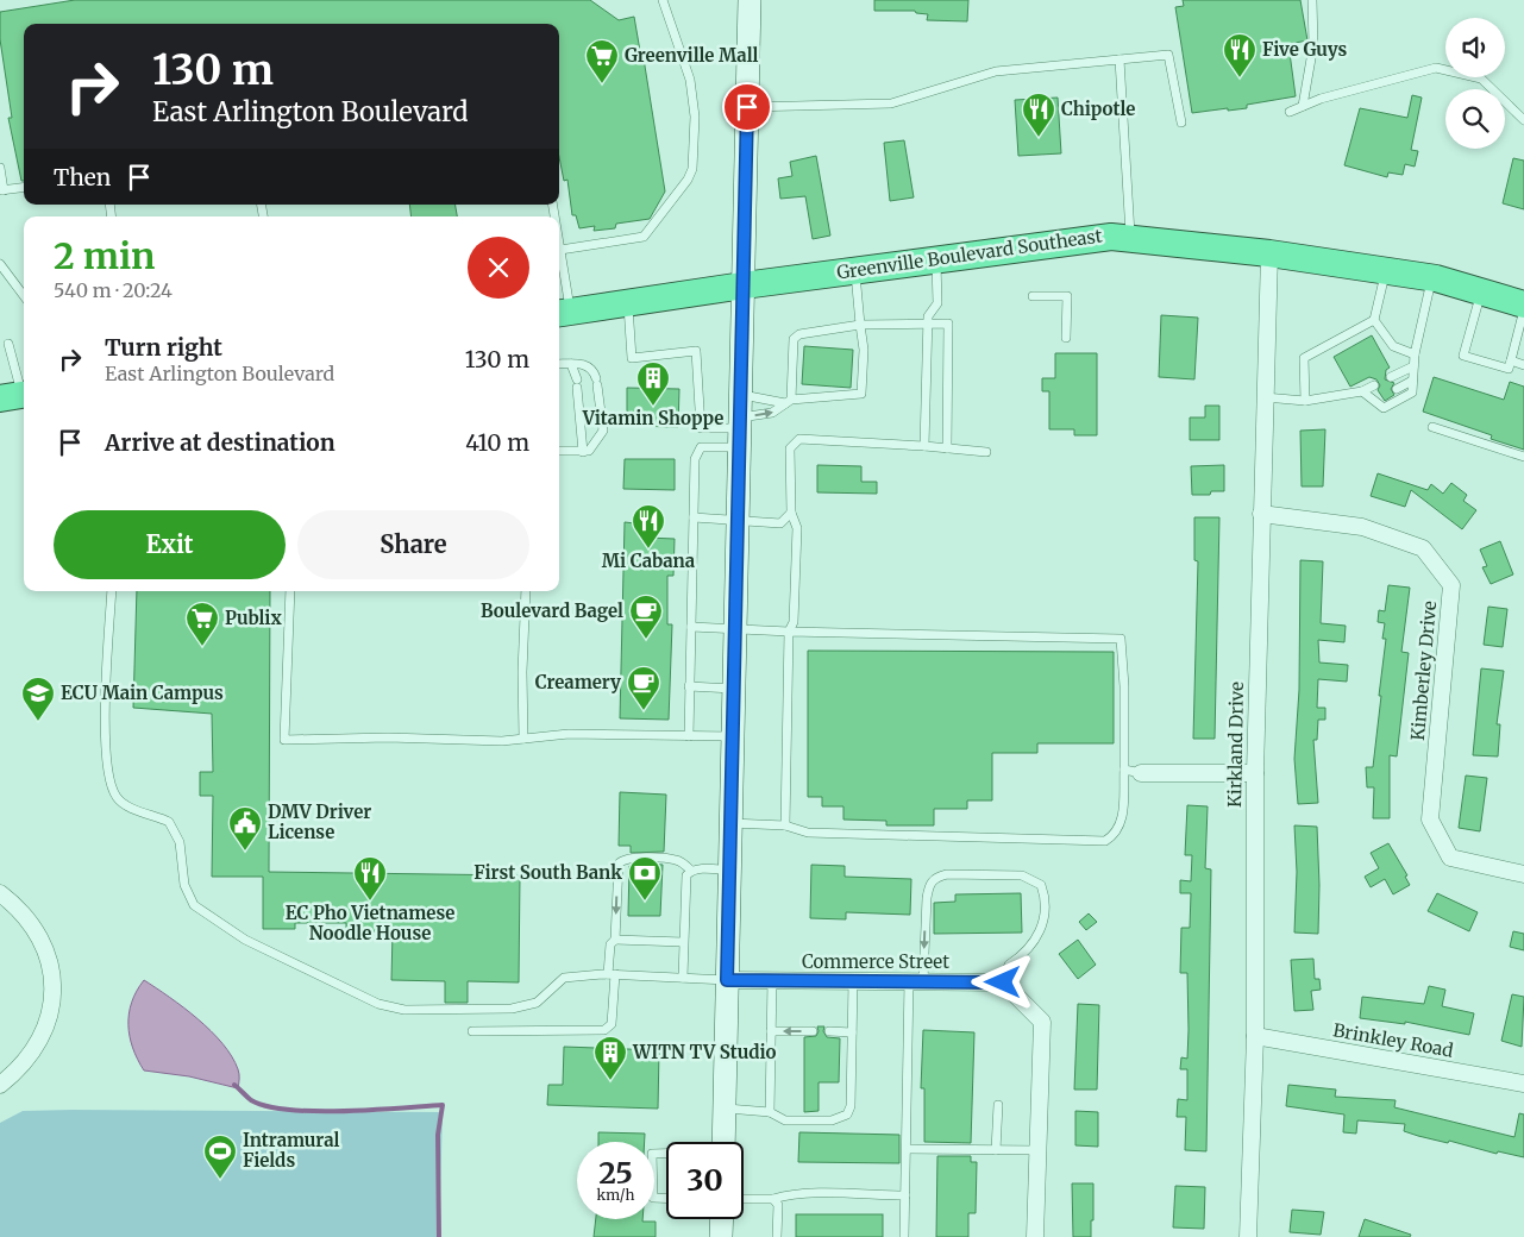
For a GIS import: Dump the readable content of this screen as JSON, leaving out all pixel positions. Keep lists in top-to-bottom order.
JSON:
{
  "streets": {
    "highway": ["Greenville Boulevard Southeast"],
    "street": [
      "Kimberley Drive",
      "Kirkland Drive",
      "Commerce Street",
      "Brinkley Road"
    ]
  },
  "crossings": [
    ["Greenville Boulevard Southeast", "Kirkland Drive"],
    ["Kimberley Drive", "Kirkland Drive"],
    ["Kirkland Drive", "Brinkley Road"]
  ],
  "places": {
    "restaurant": [
      "Five Guys",
      "Chipotle",
      "Mi Cabana",
      "EC Pho Vietnamese Noodle House"
    ],
    "supermarket": ["Greenville Mall", "Publix"],
    "building": ["Vitamin Shoppe", "WITN TV Studio"],
    "cafe": ["Boulevard Bagel", "Creamery"],
    "school or university": ["ECU Main Campus"],
    "public building": ["DMV Driver License"],
    "bank": ["First South Bank"],
    "sports": ["Intramural Fields"]
  },
  "page": {
    "turn": ["130 m", "East Arlington Boulevard"],
    "then": "Then",
    "heading": ["2 min", "540 m · 20:24"],
    "list": [
      {
        "name": "Turn right",
        "note": "East Arlington Boulevard",
        "value": "130 m"
      },
      {
        "name": "Arrive at destination",
        "value": "410 m"
      }
    ],
    "buttons": ["Exit", "Share"],
    "speed": "25 km/h",
    "limit": "30"
  }
}
